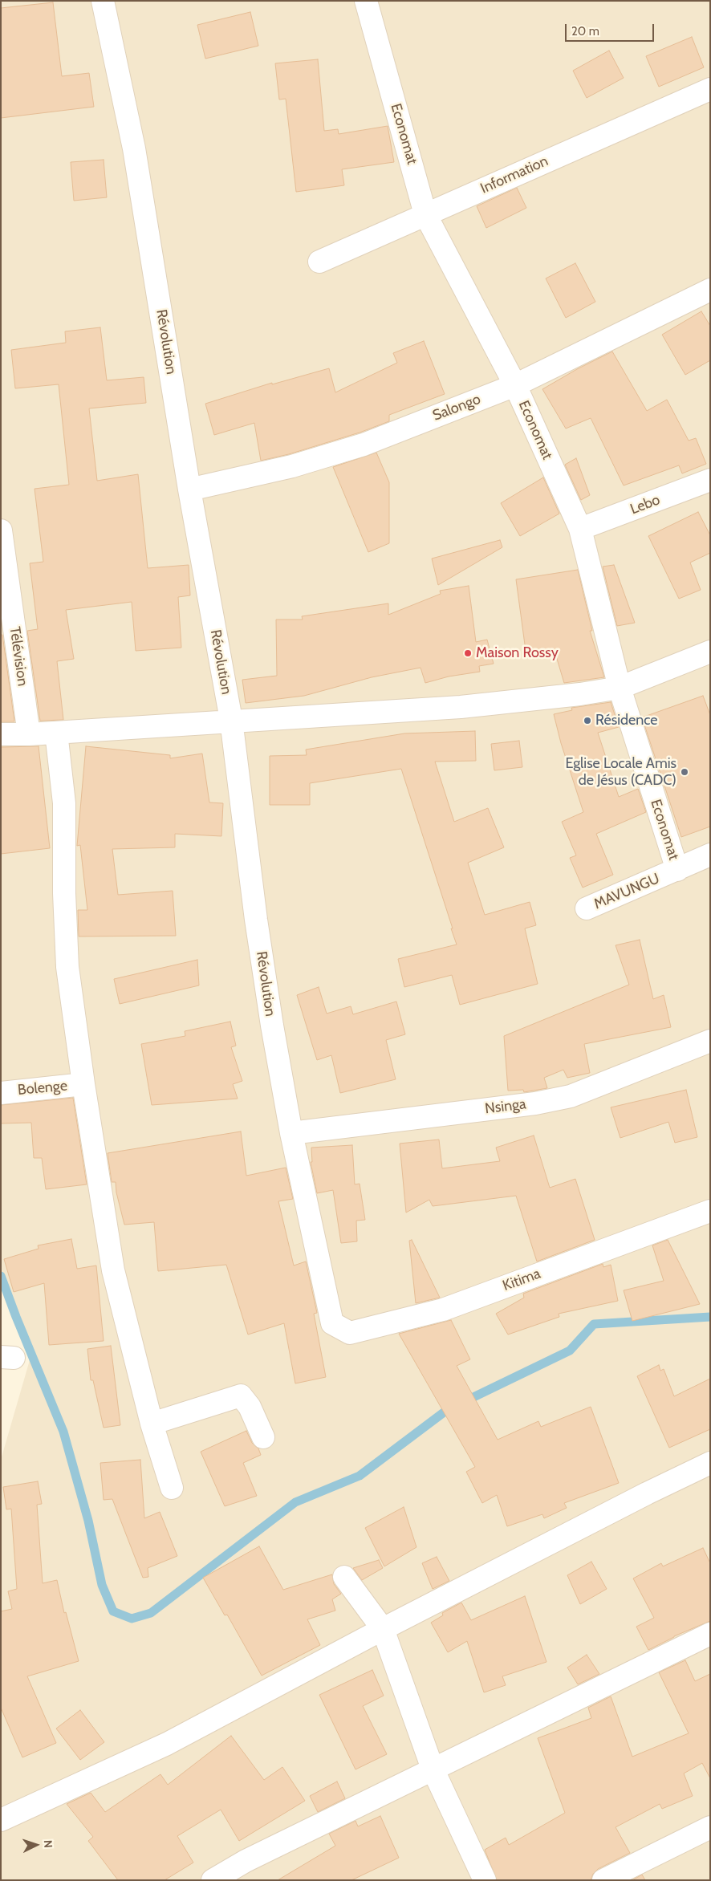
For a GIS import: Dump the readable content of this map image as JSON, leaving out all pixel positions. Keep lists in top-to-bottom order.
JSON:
{
  "streets": {
    "street": [
      "Economat",
      "Information",
      "Révolution",
      "Salongo",
      "Lebo",
      "Télévision",
      "MAVUNGU",
      "Bolenge",
      "Nsinga",
      "Kitima"
    ]
  },
  "crossings": [
    ["Economat", "Information"],
    ["Economat", "Salongo"],
    ["Economat", "Lebo"],
    ["Economat", "MAVUNGU"],
    ["Révolution", "Salongo"],
    ["Révolution", "Nsinga"],
    ["Révolution", "Kitima"]
  ],
  "places": ["Maison Rossy", "Résidence", "Eglise Locale Amis de Jésus (CADC)"],
  "scale_bar": "20 m",
  "north": "right"
}
